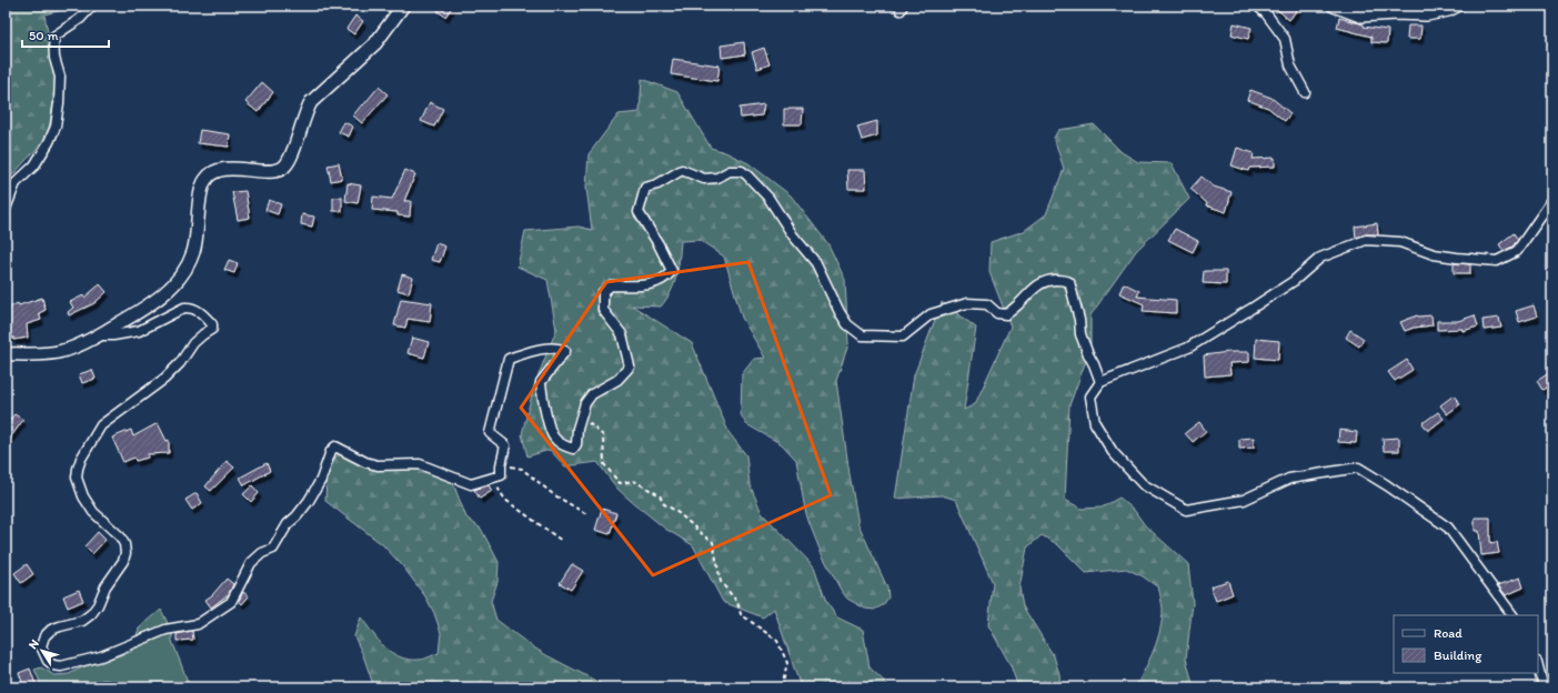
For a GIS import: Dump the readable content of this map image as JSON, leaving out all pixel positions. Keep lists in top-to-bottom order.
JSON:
{
  "legend": ["Road", "Building"],
  "scale_bar": "50 m",
  "north": "top left"
}
